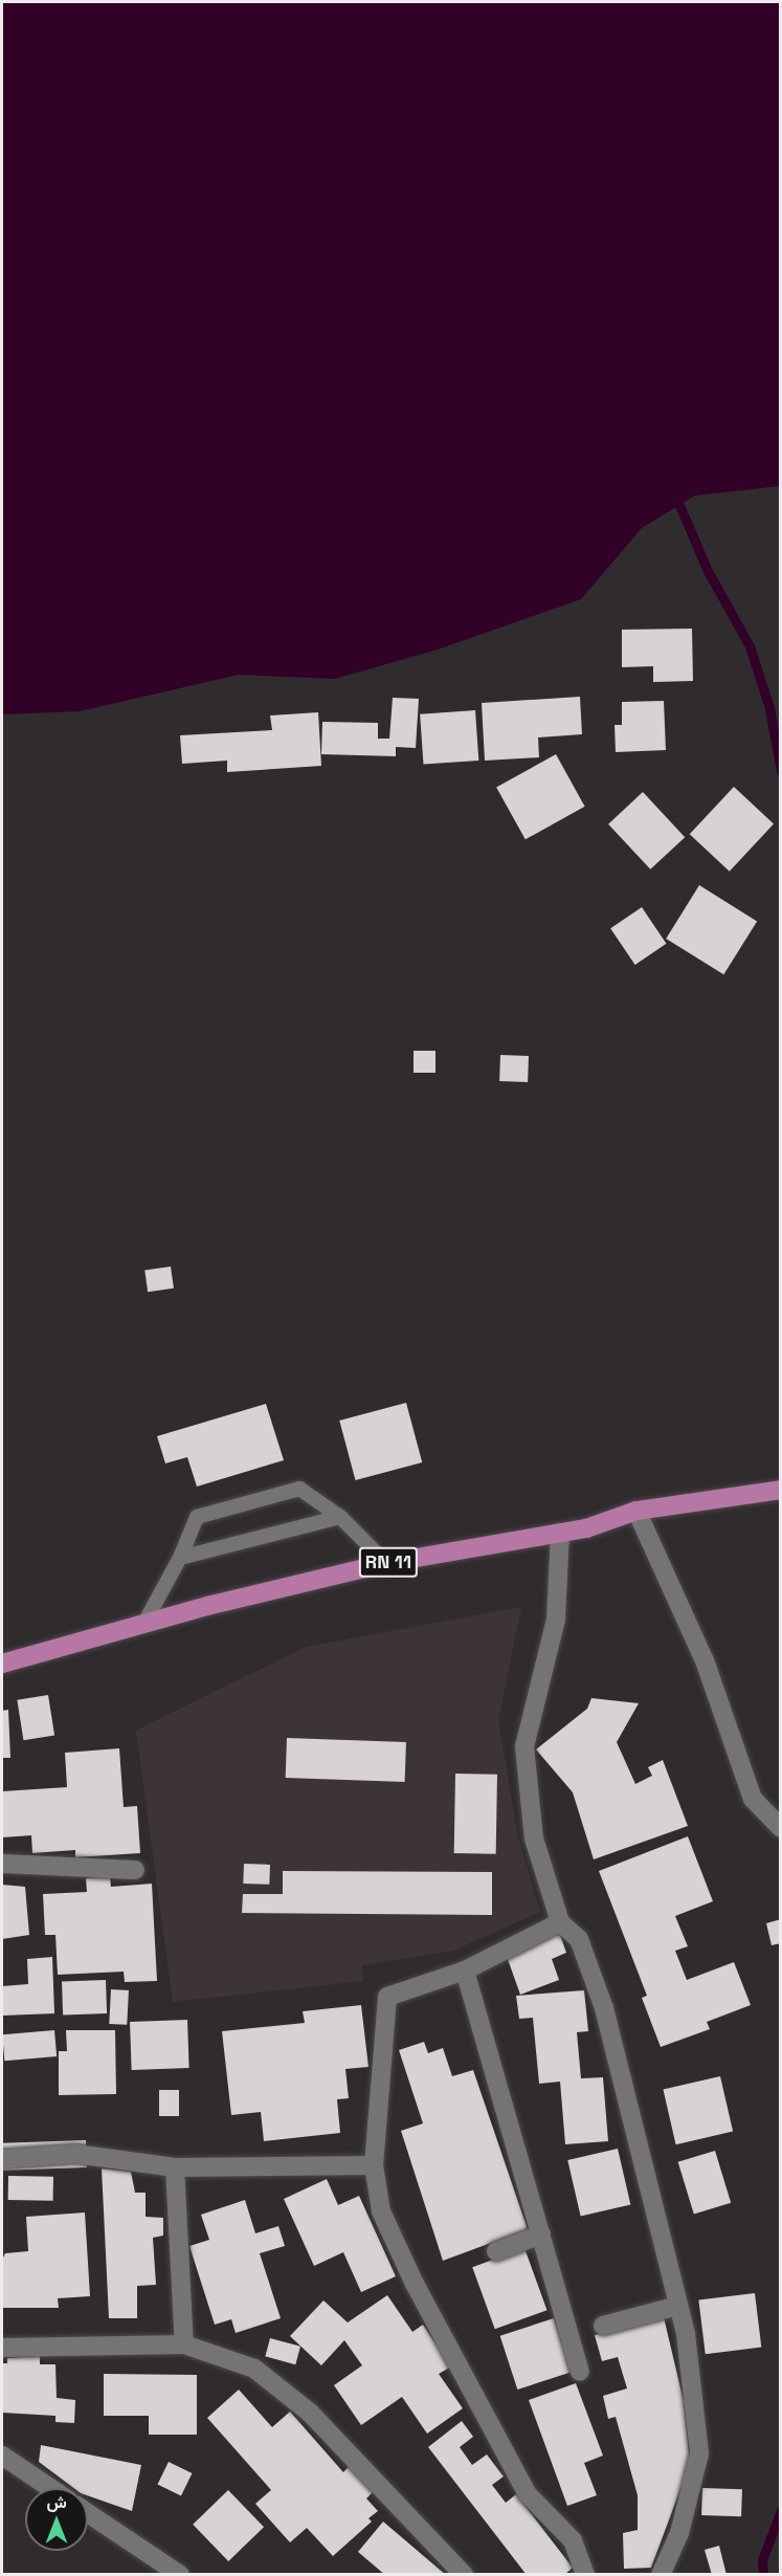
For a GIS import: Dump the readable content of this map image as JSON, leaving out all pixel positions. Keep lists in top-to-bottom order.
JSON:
{
  "streets": {
    "main road": ["RN 11"]
  },
  "north": "top"
}
